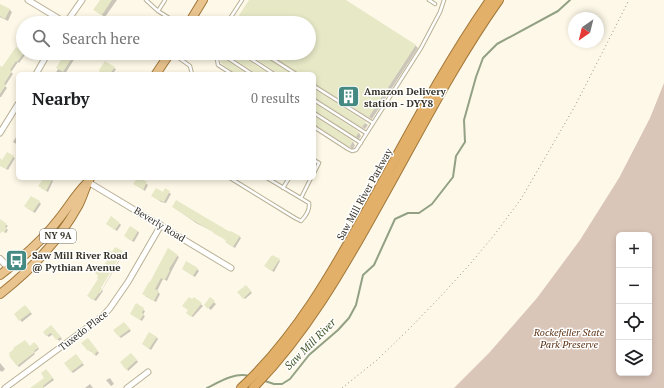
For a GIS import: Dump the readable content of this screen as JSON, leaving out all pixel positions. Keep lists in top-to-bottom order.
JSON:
{
  "streets": {
    "highway": ["Saw Mill River Parkway"],
    "main road": ["NY 9A"],
    "street": ["Beverly Road", "Tuxedo Place"]
  },
  "crossings": [
    ["Beverly Road", "NY 9A"],
    ["Beverly Road", "Tuxedo Place"]
  ],
  "water": ["Saw Mill River"],
  "parks": ["Rockefeller State Park Preserve"],
  "places": {
    "building": ["Amazon Delivery station - DYY8"],
    "bus stop": ["Saw Mill River Road @ Pythian Avenue"]
  },
  "north": "bottom left",
  "page": {
    "search": "Search here",
    "heading": ["Nearby", "0 results"],
    "map_buttons": ["+", "−"]
  }
}
